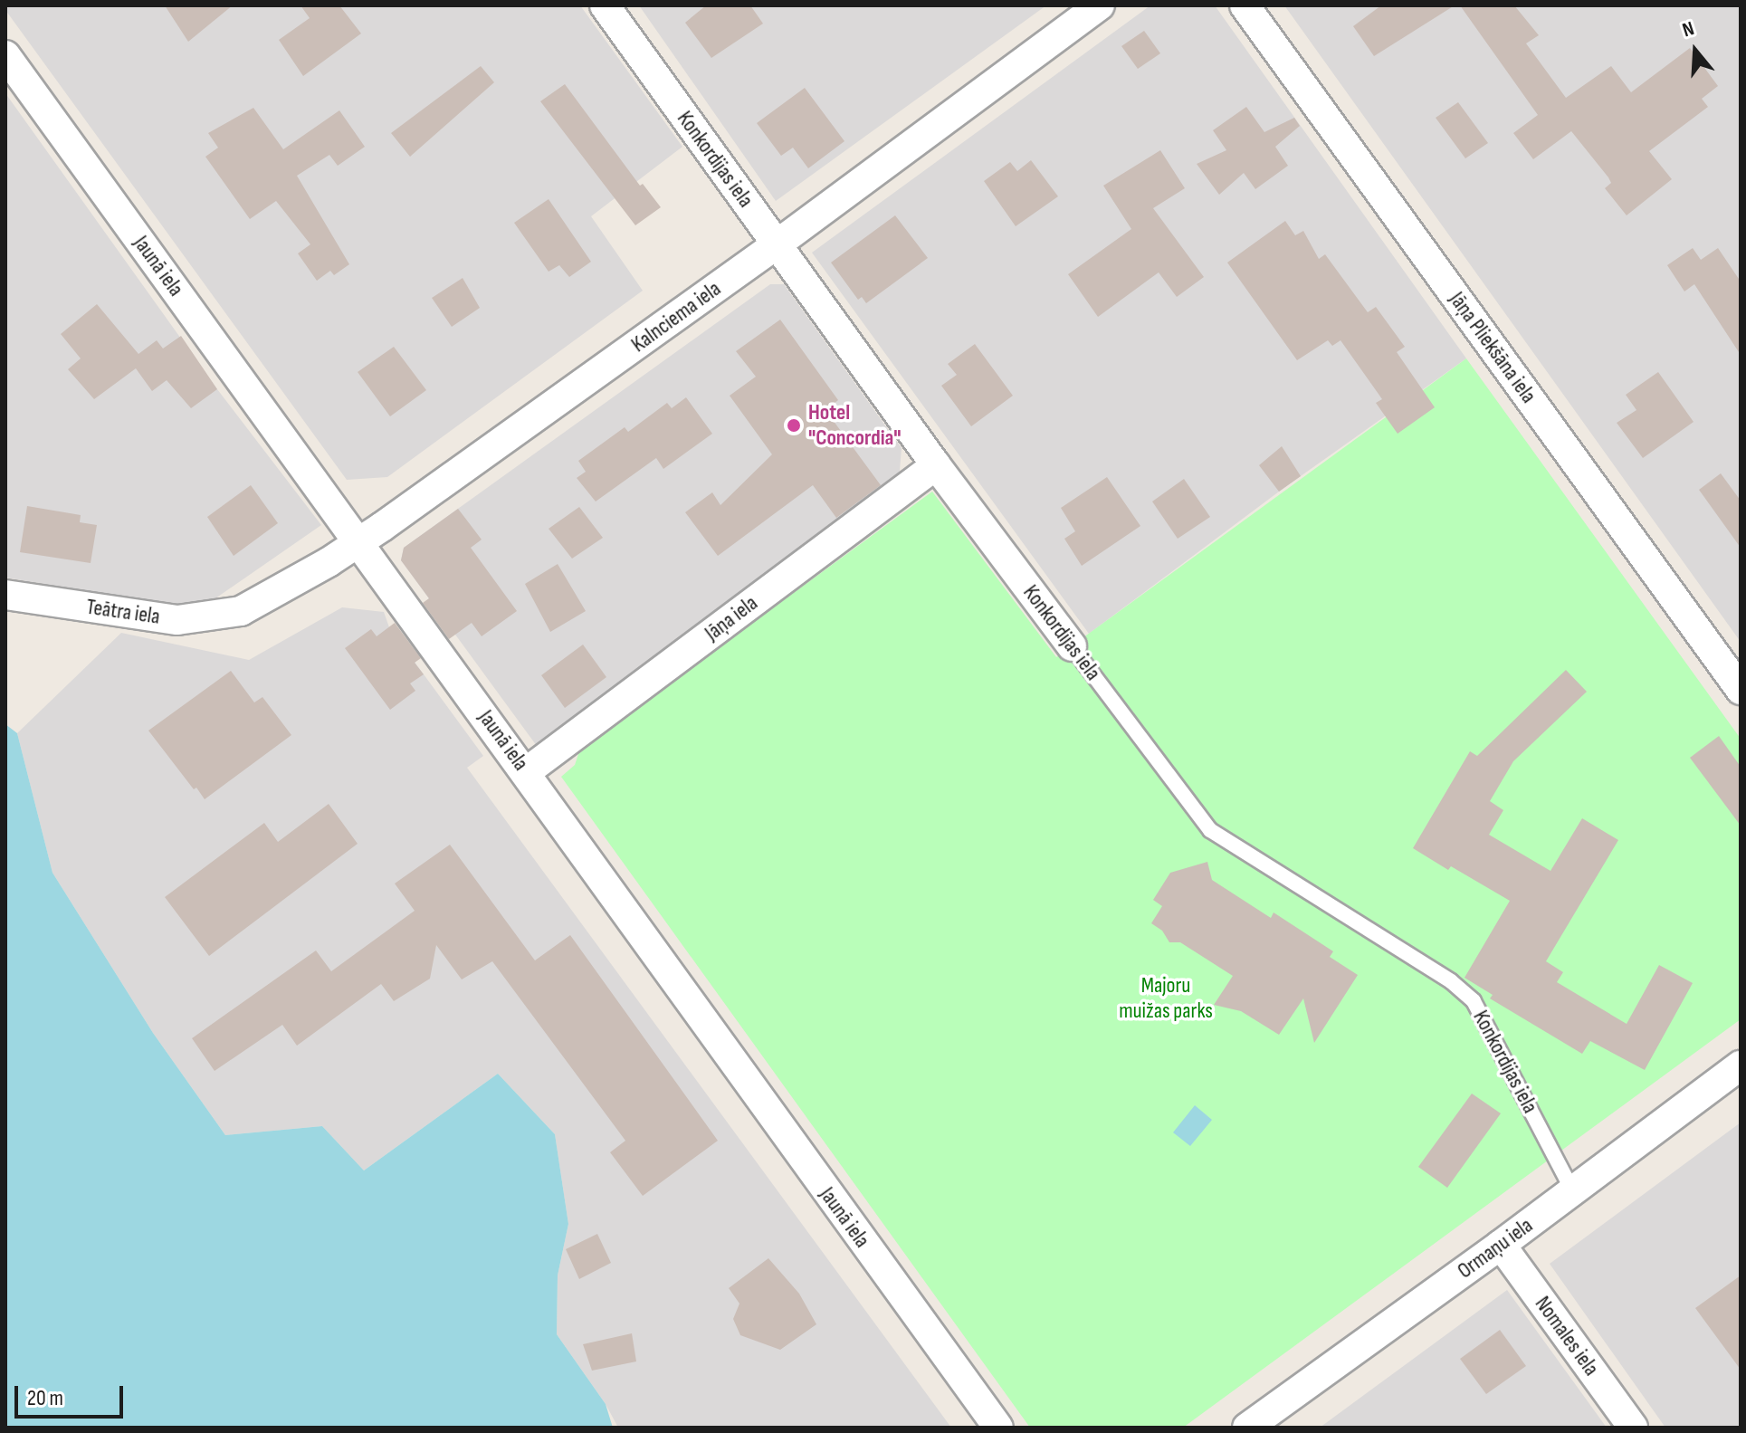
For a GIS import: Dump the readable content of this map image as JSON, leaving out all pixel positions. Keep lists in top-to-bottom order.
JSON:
{
  "streets": {
    "street": [
      "Konkordijas iela",
      "Jaunā iela",
      "Kalnciema iela",
      "Jāņa Pliekšāna iela",
      "Teātra iela",
      "Jāņa iela",
      "Ormaņu iela",
      "Nomales iela"
    ]
  },
  "crossings": [
    ["Konkordijas iela", "Kalnciema iela"],
    ["Konkordijas iela", "Jāņa iela"],
    ["Konkordijas iela", "Ormaņu iela"],
    ["Jaunā iela", "Kalnciema iela"],
    ["Jaunā iela", "Jāņa iela"],
    ["Kalnciema iela", "Teātra iela"],
    ["Ormaņu iela", "Nomales iela"]
  ],
  "parks": ["Majoru muižas parks"],
  "places": ["Hotel \"Concordia\""],
  "scale_bar": "20 m",
  "north": "top"
}
